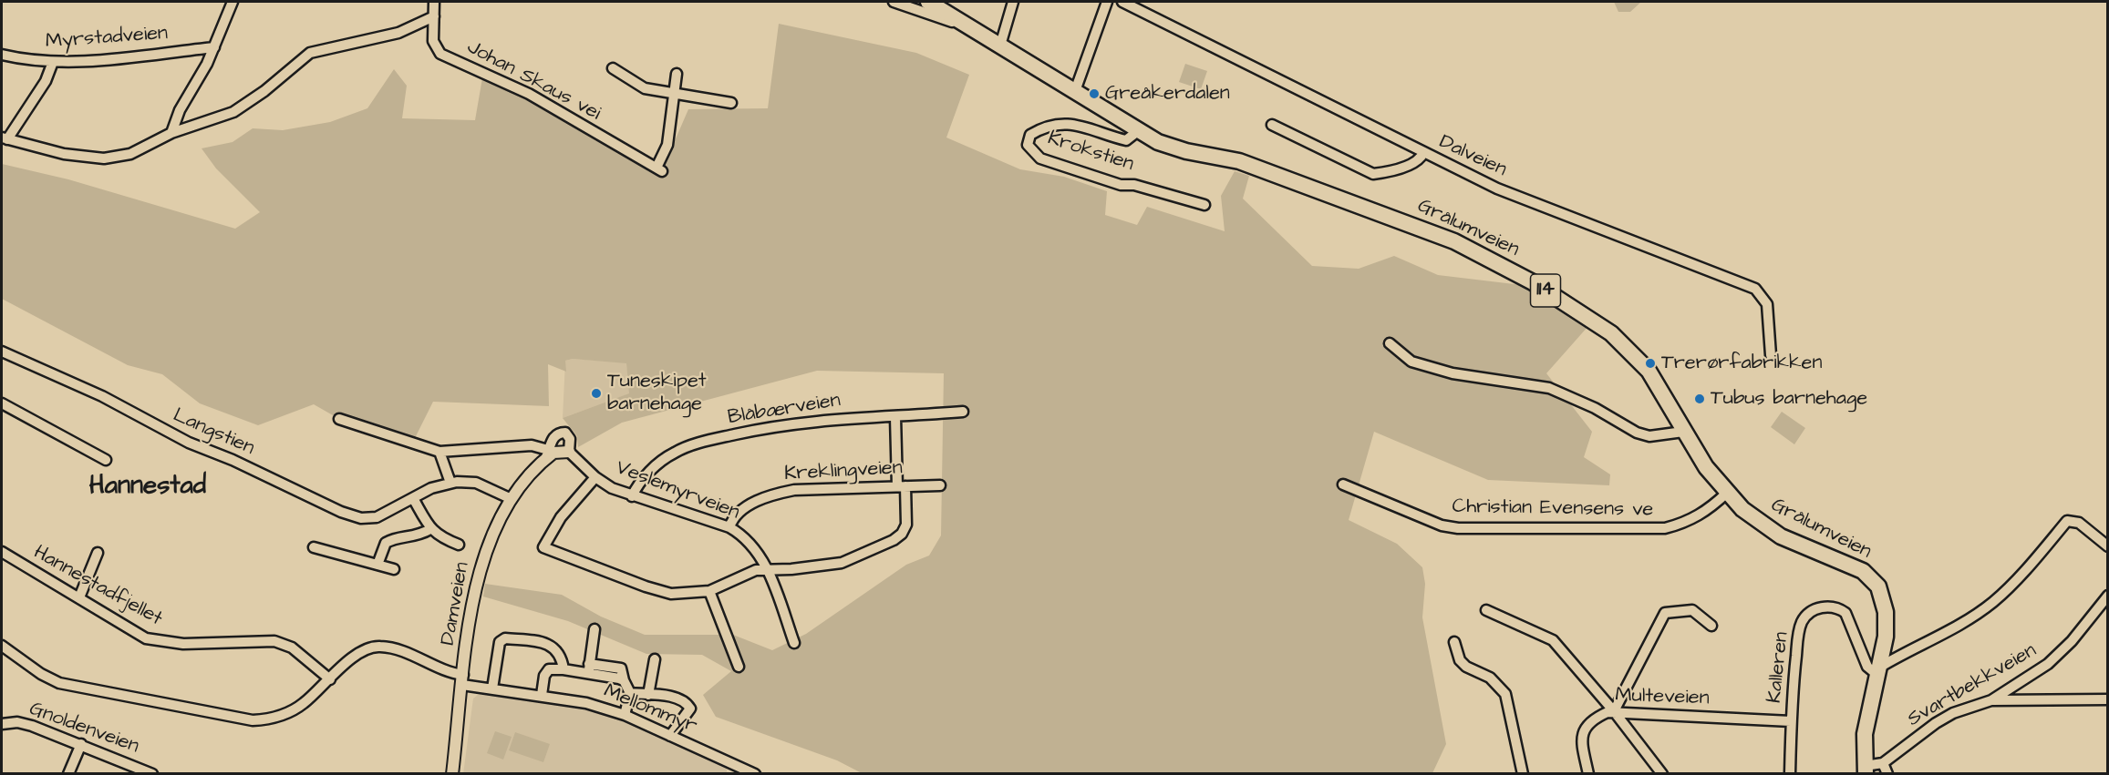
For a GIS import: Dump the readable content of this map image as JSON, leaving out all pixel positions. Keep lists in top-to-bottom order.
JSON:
{
  "streets": {
    "main road": ["Grålumveien", "114"],
    "street": [
      "Myrstadveien",
      "Johan Skaus vei",
      "Krokstien",
      "Dalveien",
      "Blåbærveien",
      "Langstien",
      "Kreklingveien",
      "Veslemyrveien",
      "Christian Evensens ve",
      "Hannestadfjellet",
      "Damveien",
      "Kalleren",
      "Svartbekkveien",
      "Multeveien",
      "Mellommyr",
      "Gnoldenveien"
    ]
  },
  "crossings": [
    ["Krokstien", "Grålumveien"],
    ["Grålumveien", "Christian Evensens ve"],
    ["Grålumveien", "Kalleren"],
    ["Grålumveien", "Svartbekkveien"],
    ["Blåbærveien", "Veslemyrveien"],
    ["Langstien", "Damveien"],
    ["Kreklingveien", "Veslemyrveien"],
    ["Veslemyrveien", "Damveien"],
    ["Damveien", "Mellommyr"],
    ["Kalleren", "Multeveien"]
  ],
  "districts": ["Hannestad"],
  "places": [
    "Greåkerdalen",
    "Trerørfabrikken",
    "Tuneskipet barnehage",
    "Tubus barnehage"
  ]
}
